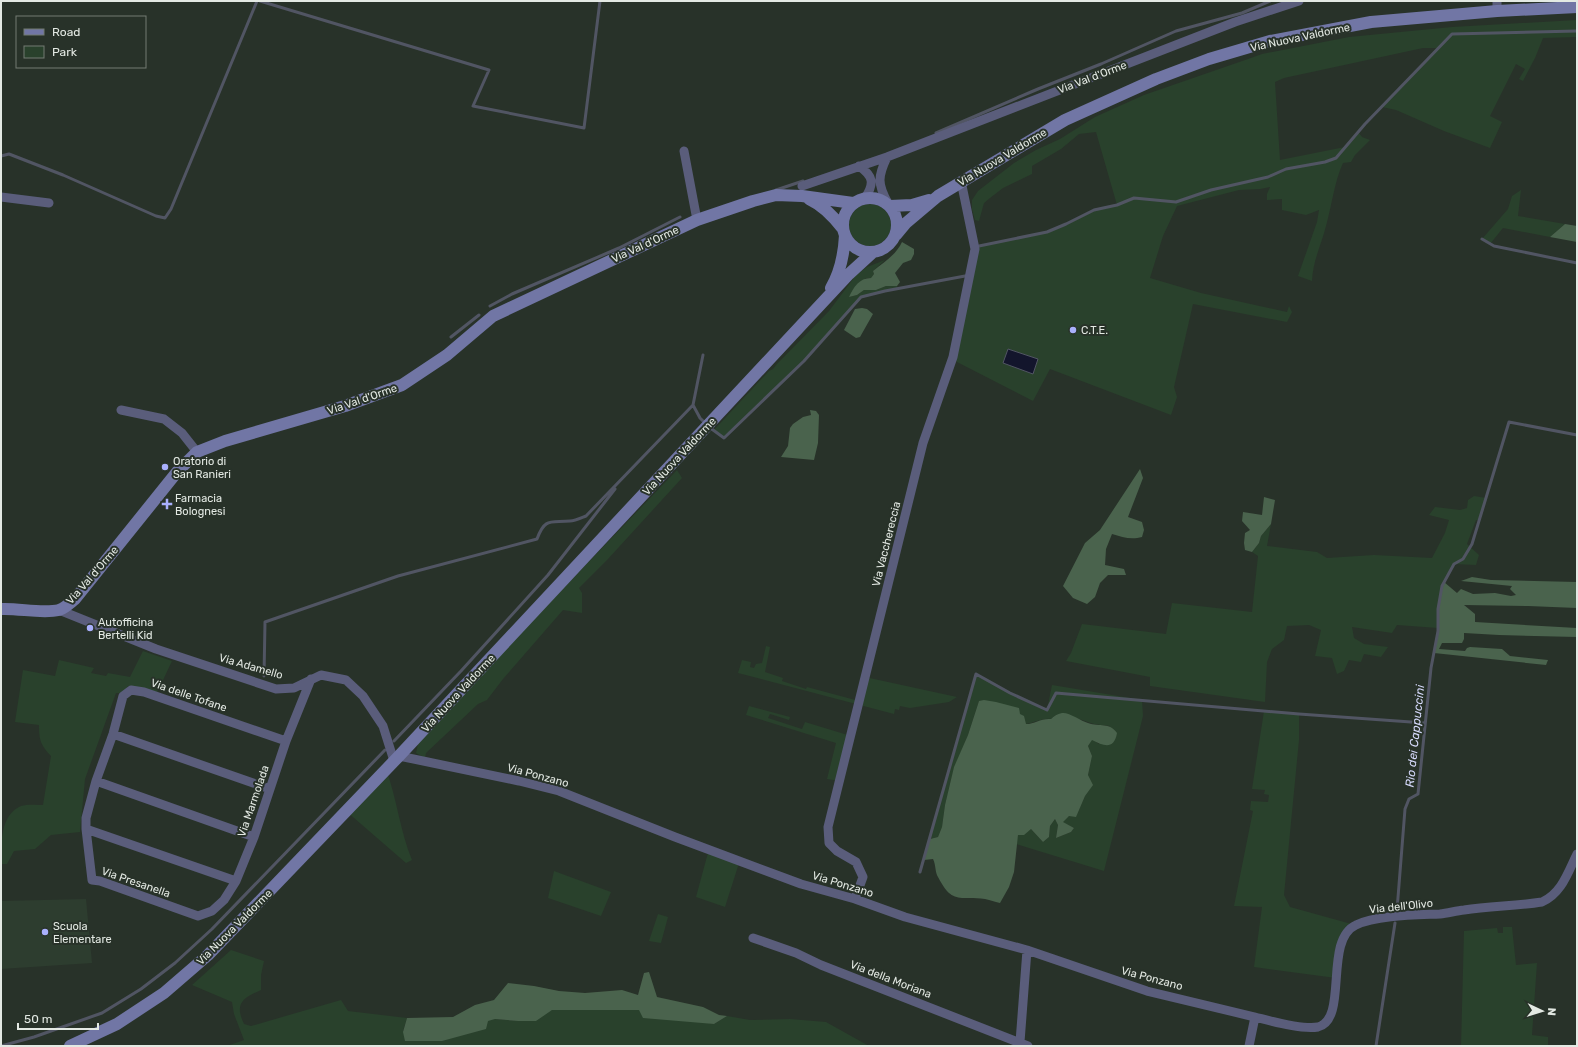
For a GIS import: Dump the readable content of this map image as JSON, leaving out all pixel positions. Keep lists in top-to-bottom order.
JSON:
{
  "streets": {
    "main road": ["Via Nuova Valdorme", "Via Val d'Orme"],
    "street": [
      "Via Vacchereccia",
      "Via Adamello",
      "Via delle Tofane",
      "Via Ponzano",
      "Via Marmolada",
      "Via Presanella",
      "Via dell'Olivo",
      "Via della Moriana"
    ]
  },
  "crossings": [
    ["Via Nuova Valdorme", "Via Val d'Orme"],
    ["Via Nuova Valdorme", "Via Vacchereccia"],
    ["Via Nuova Valdorme", "Via Adamello"],
    ["Via Nuova Valdorme", "Via Ponzano"],
    ["Via Val d'Orme", "Via Adamello"],
    ["Via Vacchereccia", "Via Ponzano"],
    ["Via Adamello", "Via Ponzano"],
    ["Via Adamello", "Via Marmolada"],
    ["Via delle Tofane", "Via Marmolada"],
    ["Via delle Tofane", "Via Presanella"],
    ["Via Ponzano", "Via dell'Olivo"],
    ["Via Ponzano", "Via della Moriana"],
    ["Via Marmolada", "Via Presanella"]
  ],
  "water": ["Rio dei Cappuccini"],
  "places": {
    "other": [
      "C.T.E.",
      "Oratorio di San Ranieri",
      "Autofficina Bertelli Kid",
      "Scuola Elementare"
    ],
    "health": ["Farmacia Bolognesi"]
  },
  "legend": ["Road", "Park"],
  "scale_bar": "50 m",
  "north": "right"
}
